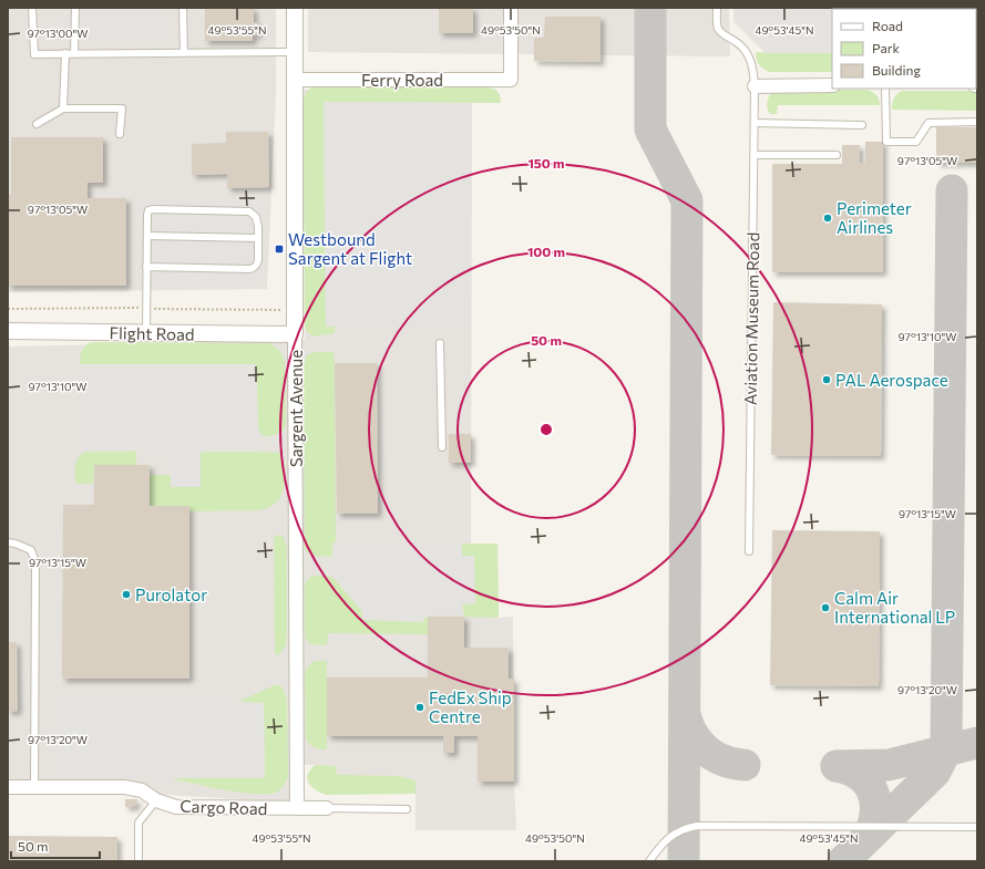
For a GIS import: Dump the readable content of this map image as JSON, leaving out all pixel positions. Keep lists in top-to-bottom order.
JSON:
{
  "streets": {
    "street": [
      "Ferry Road",
      "Flight Road",
      "Sargent Avenue",
      "Cargo Road"
    ],
    "lane": ["Aviation Museum Road"]
  },
  "crossings": [
    ["Ferry Road", "Sargent Avenue"],
    ["Flight Road", "Sargent Avenue"],
    ["Sargent Avenue", "Cargo Road"]
  ],
  "places": {
    "other": [
      "Perimeter Airlines",
      "PAL Aerospace",
      "Purolator",
      "Calm Air International LP",
      "FedEx Ship Centre"
    ],
    "transit": ["Westbound Sargent at Flight"]
  },
  "legend": ["Road", "Park", "Building"],
  "scale_bar": "50 m",
  "coordinates": [
    "49°53'55\"N",
    "49°53'50\"N",
    "49°53'45\"N",
    "97°13'00\"W",
    "97°13'05\"W",
    "97°13'10\"W",
    "97°13'15\"W",
    "97°13'20\"W"
  ],
  "rings": ["150 m", "100 m", "50 m"]
}
